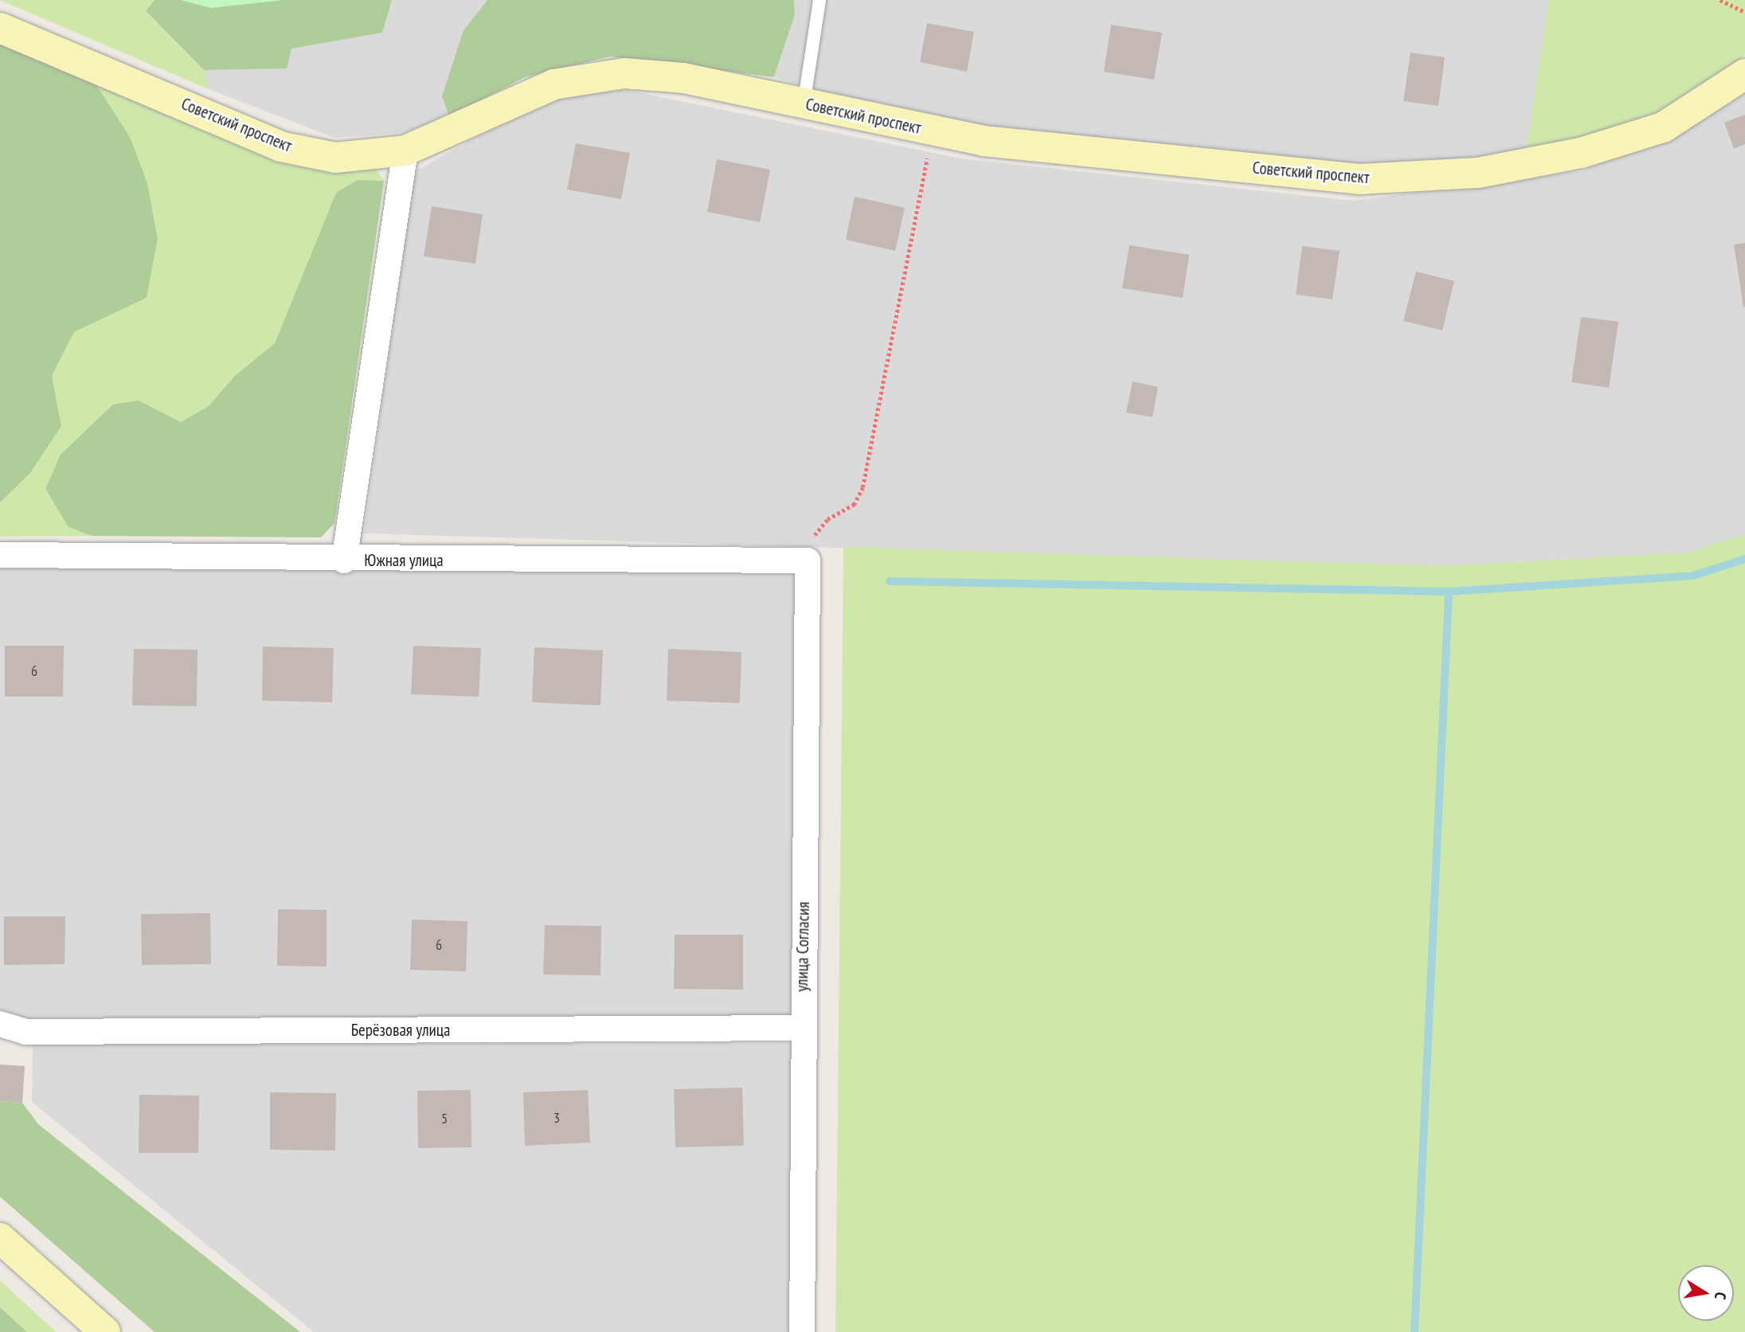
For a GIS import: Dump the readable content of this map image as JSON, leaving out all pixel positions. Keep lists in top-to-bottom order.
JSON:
{
  "streets": {
    "street": [
      "Советский проспект",
      "Южная улица",
      "улица Согласия",
      "Берёзовая улица"
    ]
  },
  "crossings": [
    ["Южная улица", "улица Согласия"],
    ["улица Согласия", "Берёзовая улица"]
  ],
  "house_numbers": [
    "6",
    "6",
    "3",
    "5"
  ],
  "north": "right"
}
